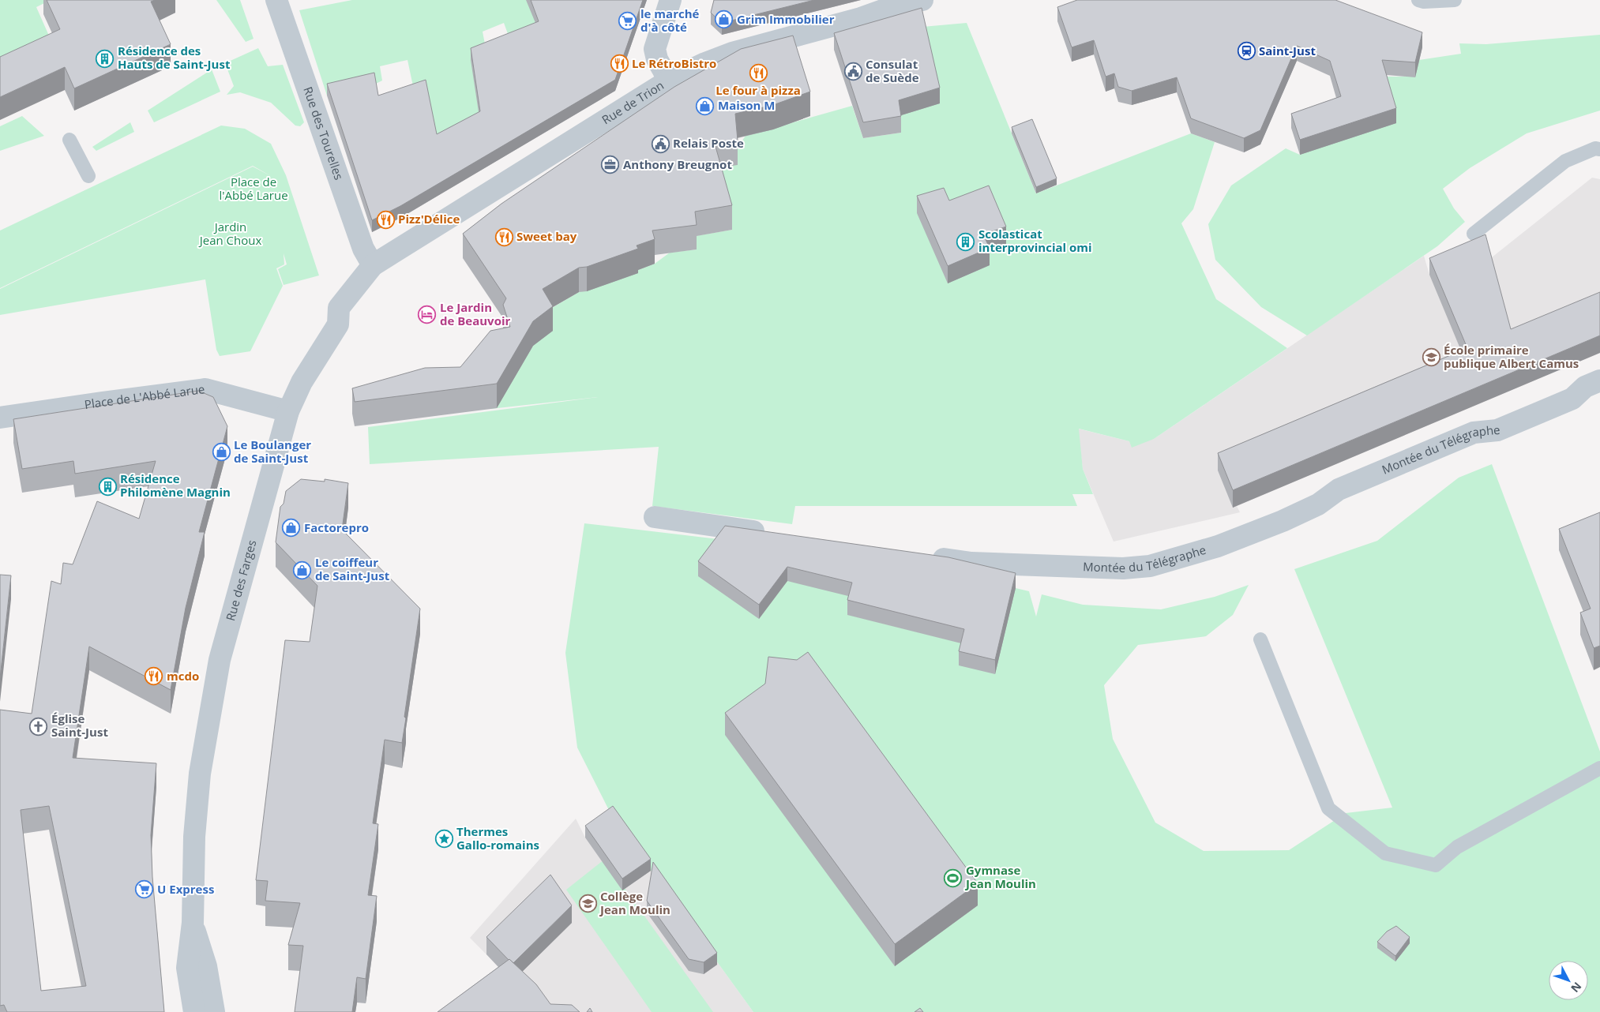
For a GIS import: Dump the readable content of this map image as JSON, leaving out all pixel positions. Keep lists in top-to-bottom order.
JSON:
{
  "streets": {
    "street": [
      "Rue de Trion",
      "Rue des Tourelles",
      "Place de L'Abbé Larue",
      "Montée du Télégraphe",
      "Rue des Farges"
    ]
  },
  "crossings": [
    ["Rue de Trion", "Rue des Tourelles"],
    ["Rue de Trion", "Rue des Farges"],
    ["Rue des Tourelles", "Rue des Farges"],
    ["Place de L'Abbé Larue", "Rue des Farges"]
  ],
  "parks": ["Place de l'Abbé Larue", "Jardin Jean Choux"],
  "places": {
    "shop": [
      "Grim Immobilier",
      "Maison M",
      "Le Boulanger de Saint-Just",
      "Factorepro",
      "Le coiffeur de Saint-Just"
    ],
    "supermarket": ["le marché d'à côté", "U Express"],
    "station": ["Saint-Just"],
    "building": ["Résidence des Hauts de Saint-Just", "Scolasticat interprovincial omi", "Résidence Philomène Magnin"],
    "restaurant": [
      "Le RétroBistro",
      "Le four à pizza",
      "Pizz'Délice",
      "Sweet bay",
      "mcdo"
    ],
    "public building": ["Consulat de Suède", "Relais Poste"],
    "office": ["Anthony Breugnot"],
    "hotel": ["Le Jardin de Beauvoir"],
    "school or university": ["École primaire publique Albert Camus", "Collège Jean Moulin"],
    "church": ["Église Saint-Just"],
    "place": ["Thermes Gallo-romains"],
    "sports": ["Gymnase Jean Moulin"]
  },
  "north": "bottom right"
}
